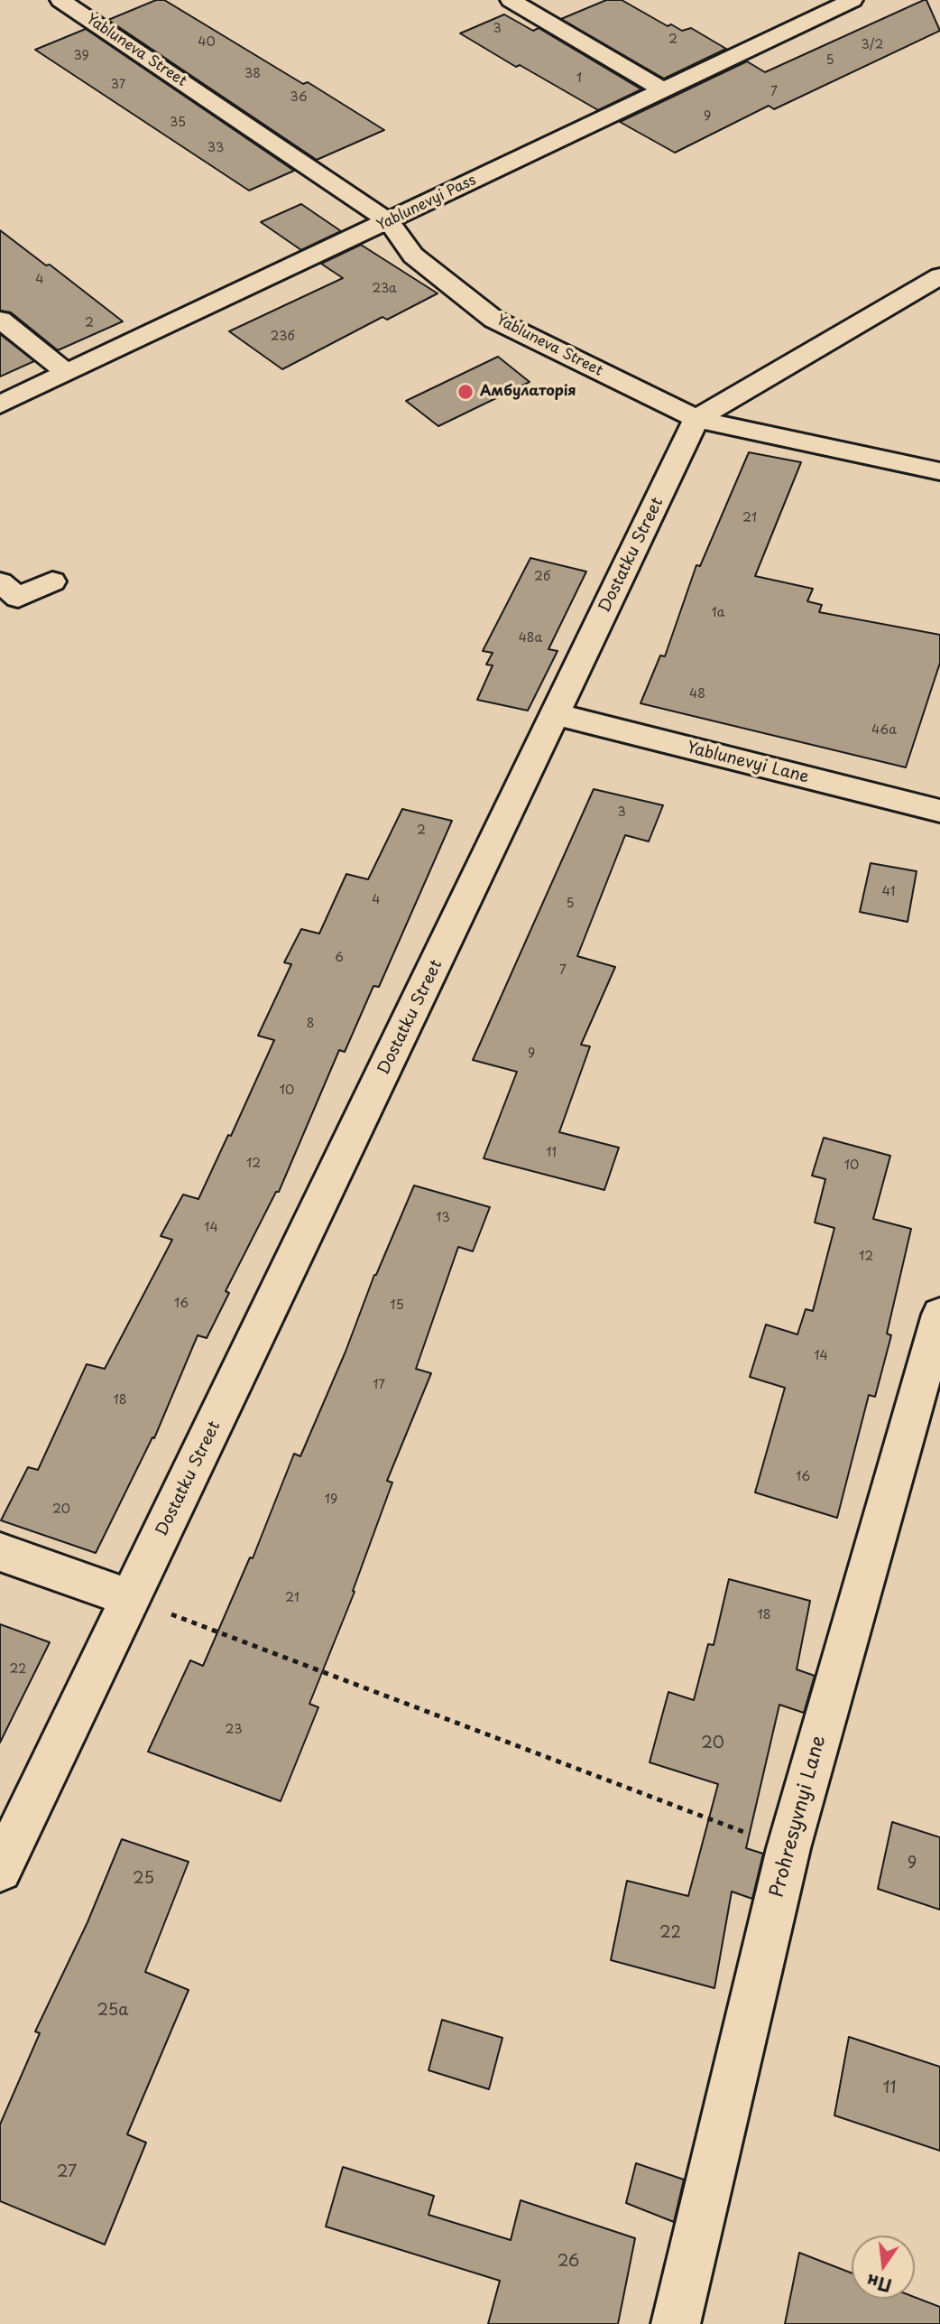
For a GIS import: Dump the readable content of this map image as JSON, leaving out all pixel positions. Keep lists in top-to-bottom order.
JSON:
{
  "streets": {
    "street": [
      "Yabluneva Street",
      "Yablunevyi Pass",
      "Dostatku Street",
      "Yablunevyi Lane",
      "Prohresyvnyi Lane"
    ]
  },
  "crossings": [
    ["Yabluneva Street", "Yablunevyi Pass"],
    ["Yabluneva Street", "Dostatku Street"],
    ["Dostatku Street", "Yablunevyi Lane"]
  ],
  "places": ["Амбулаторія"],
  "house_numbers": [
    "3",
    "2",
    "40",
    "3/2",
    "39",
    "5",
    "38",
    "1",
    "37",
    "7",
    "36",
    "9",
    "35",
    "33",
    "4",
    "23а",
    "2",
    "23б",
    "21",
    "2б",
    "1а",
    "48а",
    "48",
    "46а",
    "3",
    "2",
    "41",
    "4",
    "5",
    "6",
    "7",
    "8",
    "9",
    "10",
    "11",
    "12",
    "10",
    "13",
    "14",
    "12",
    "16",
    "15",
    "14",
    "17",
    "18",
    "16",
    "19",
    "20",
    "21",
    "18",
    "22",
    "23",
    "20",
    "9",
    "25",
    "22",
    "25а",
    "11",
    "27",
    "26"
  ],
  "north": "bottom"
}
